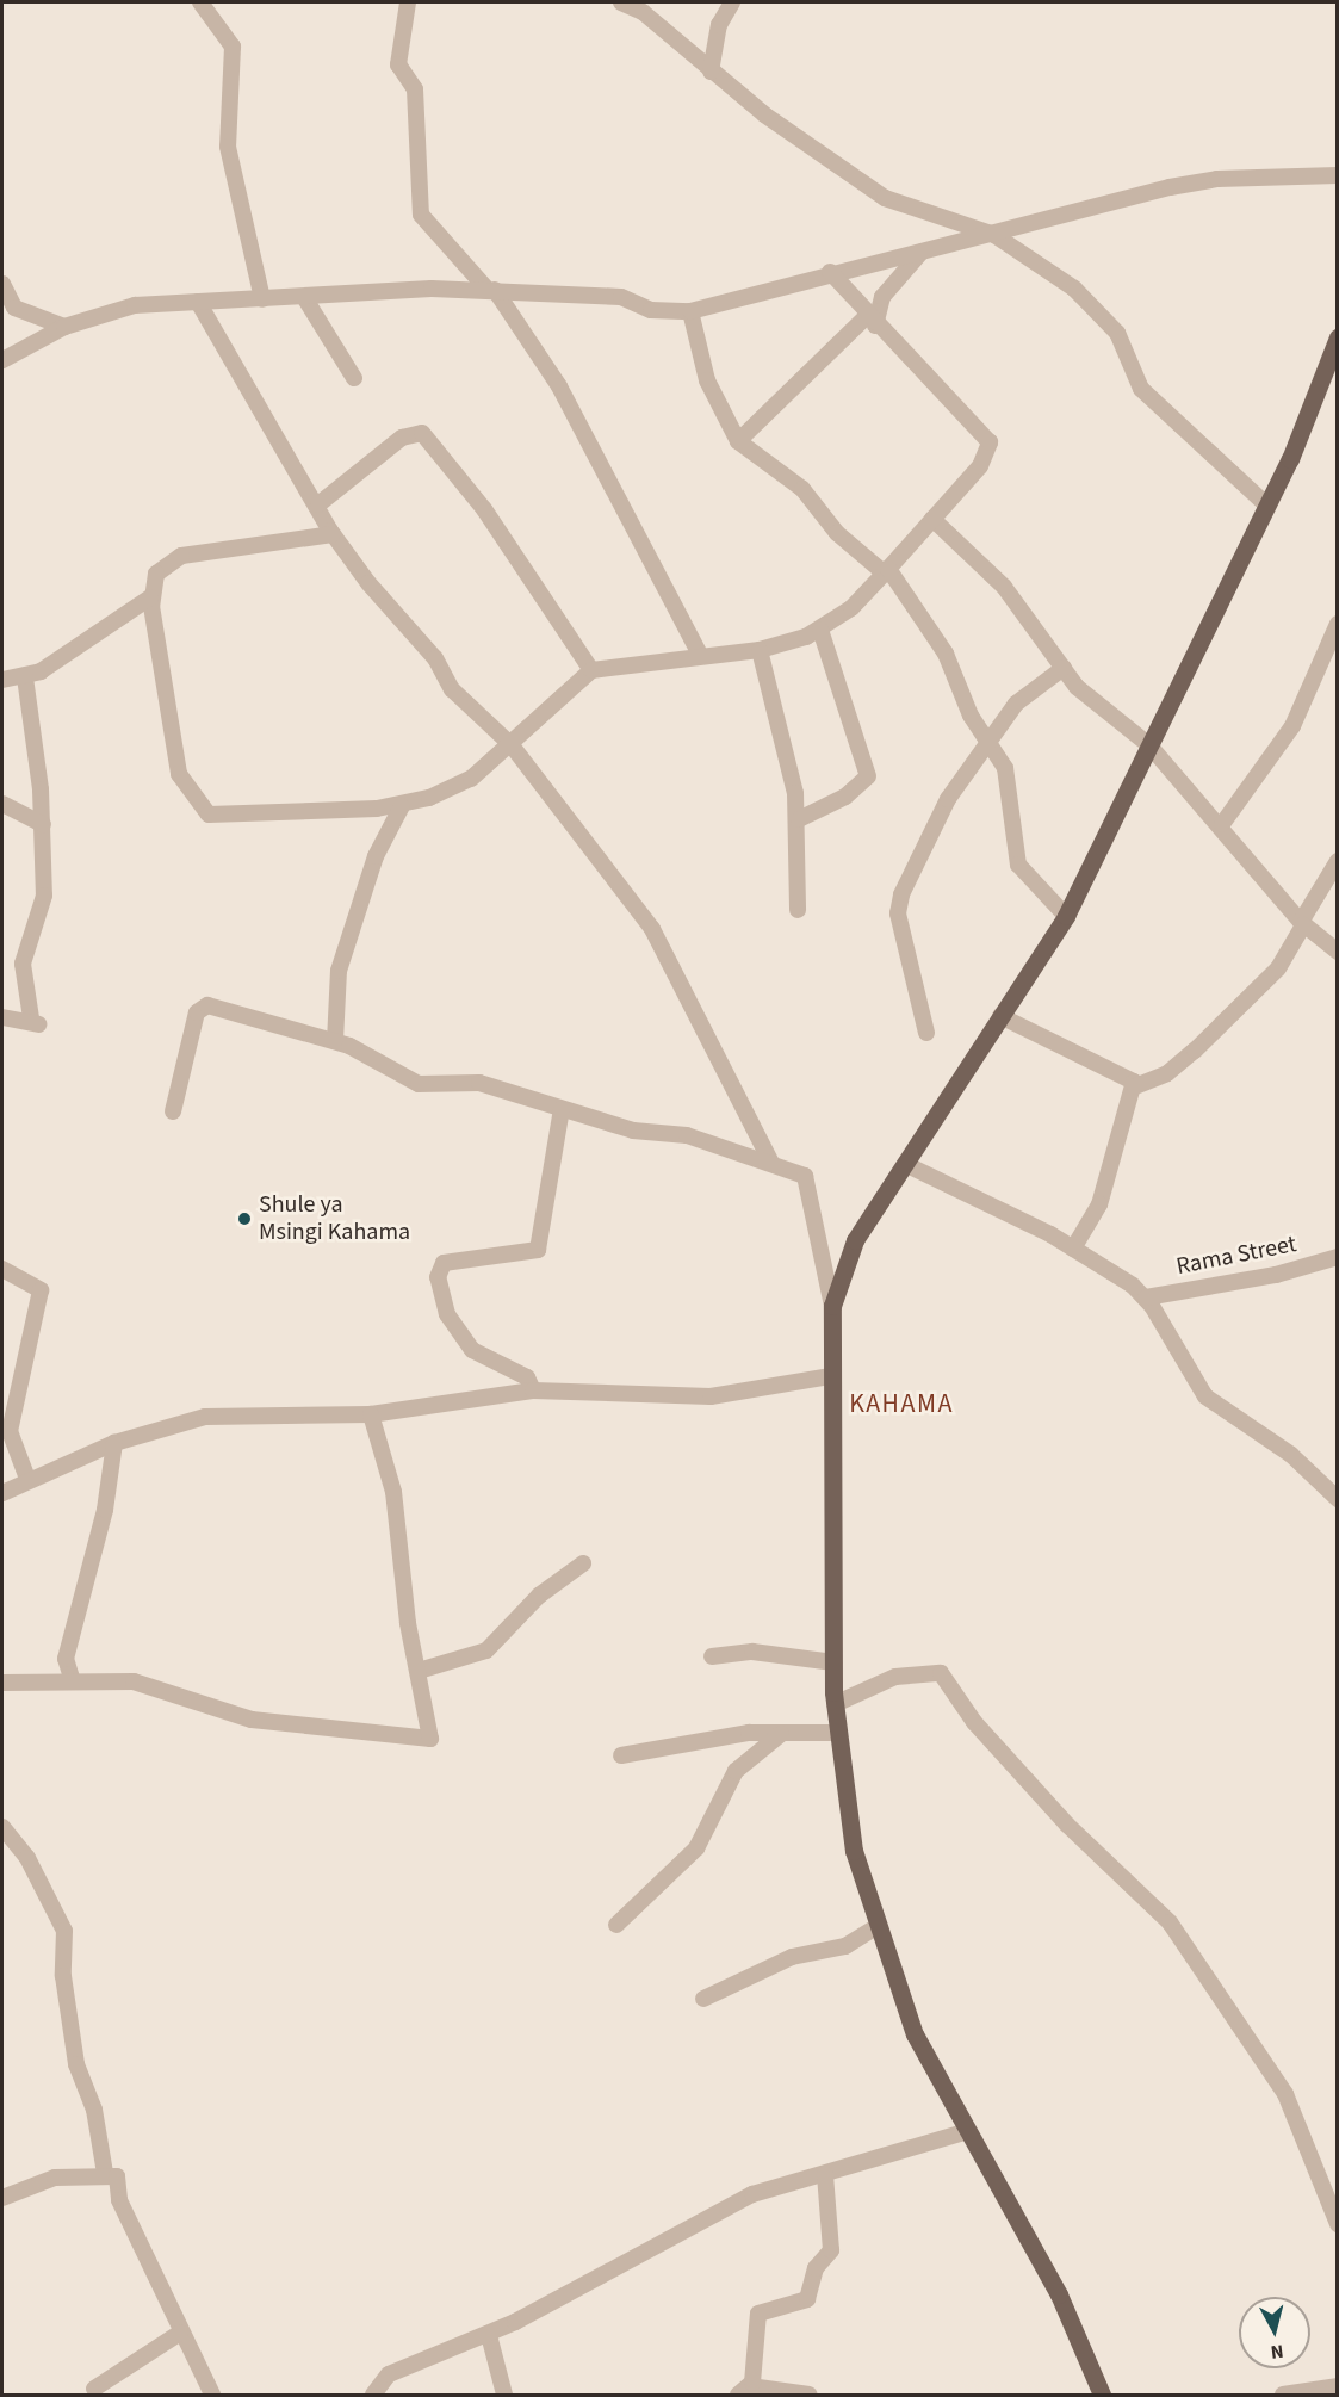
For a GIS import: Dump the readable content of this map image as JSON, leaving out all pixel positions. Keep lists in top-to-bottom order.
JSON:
{
  "streets": {
    "street": ["Rama Street"]
  },
  "districts": ["KAHAMA"],
  "places": ["Shule ya Msingi Kahama"],
  "north": "bottom"
}
